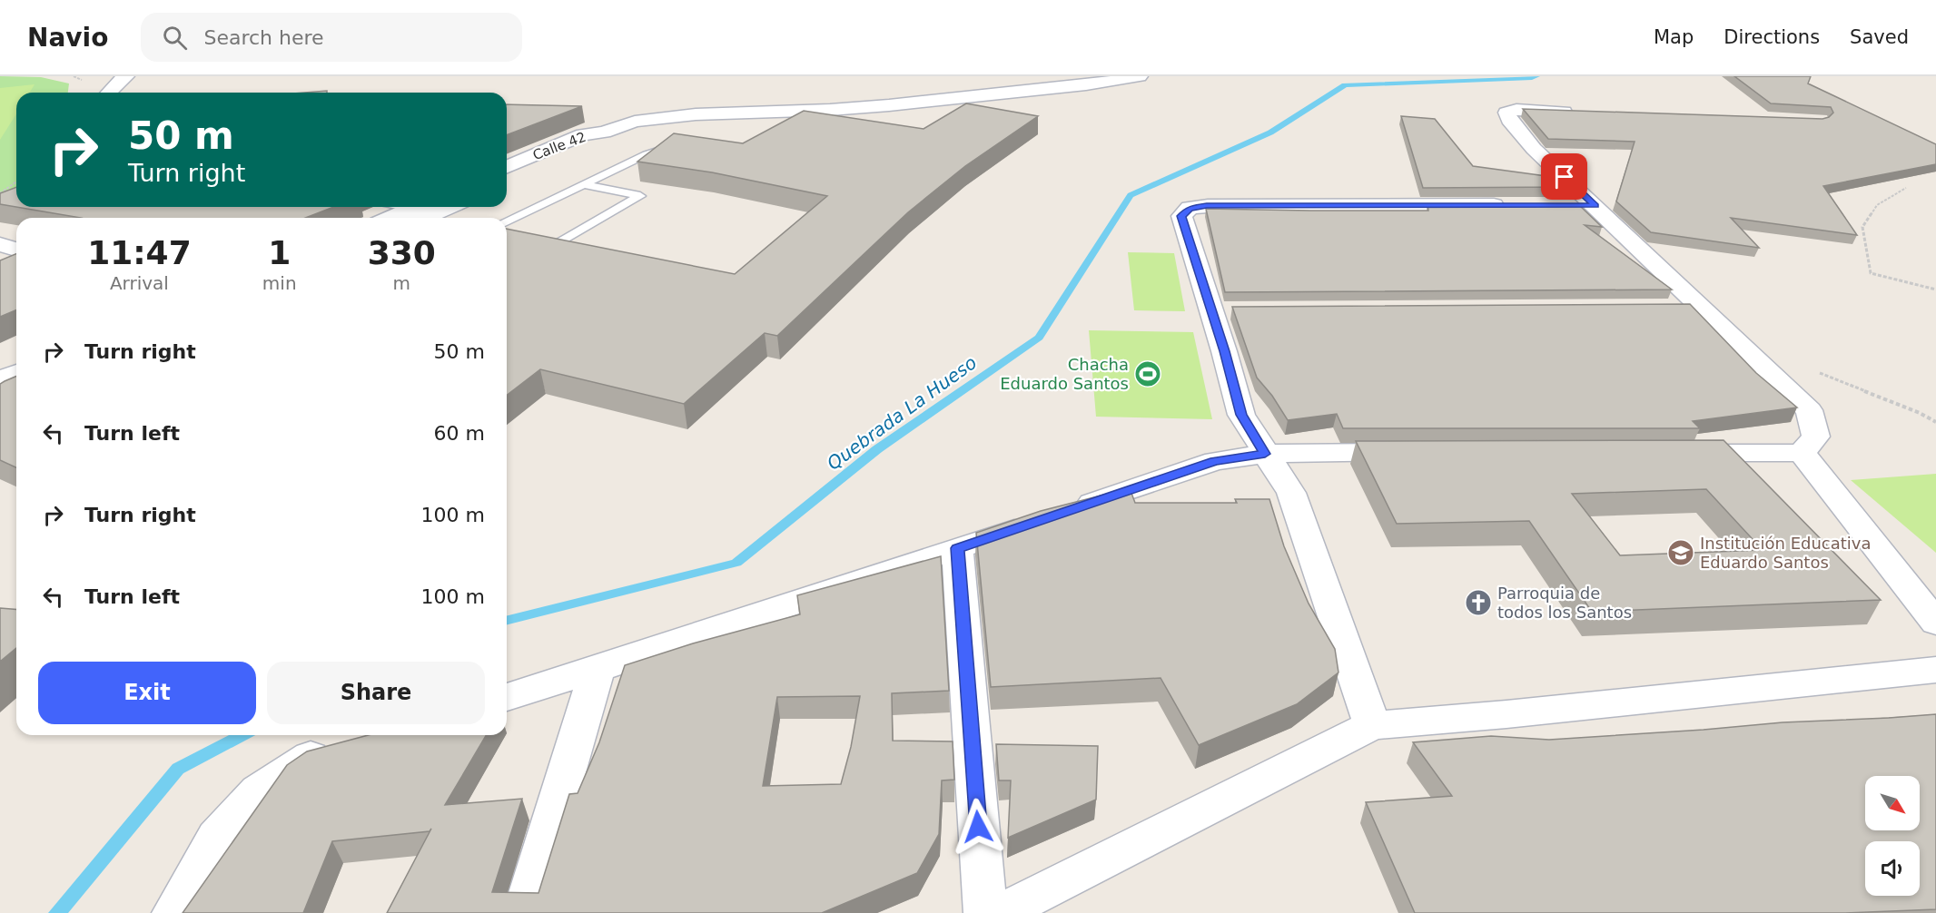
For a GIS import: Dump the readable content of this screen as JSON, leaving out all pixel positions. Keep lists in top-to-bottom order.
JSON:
{
  "streets": {
    "street": ["Calle 42"]
  },
  "water": ["Quebrada La Hueso"],
  "places": {
    "sports": ["Chacha Eduardo Santos"],
    "school or university": ["Institución Educativa Eduardo Santos"],
    "church": ["Parroquia de todos los Santos"]
  },
  "north": "bottom right",
  "page": {
    "header": "Navio",
    "search": "Search here",
    "nav": ["Map", "Directions", "Saved"],
    "turn": ["50 m", "Turn right"],
    "eta": [
      "11:47",
      "Arrival",
      "1",
      "min",
      "330",
      "m"
    ],
    "list": [
      {
        "name": "Turn right",
        "value": "50 m"
      },
      {
        "name": "Turn left",
        "value": "60 m"
      },
      {
        "name": "Turn right",
        "value": "100 m"
      },
      {
        "name": "Turn left",
        "value": "100 m"
      }
    ],
    "buttons": ["Exit", "Share"]
  }
}
